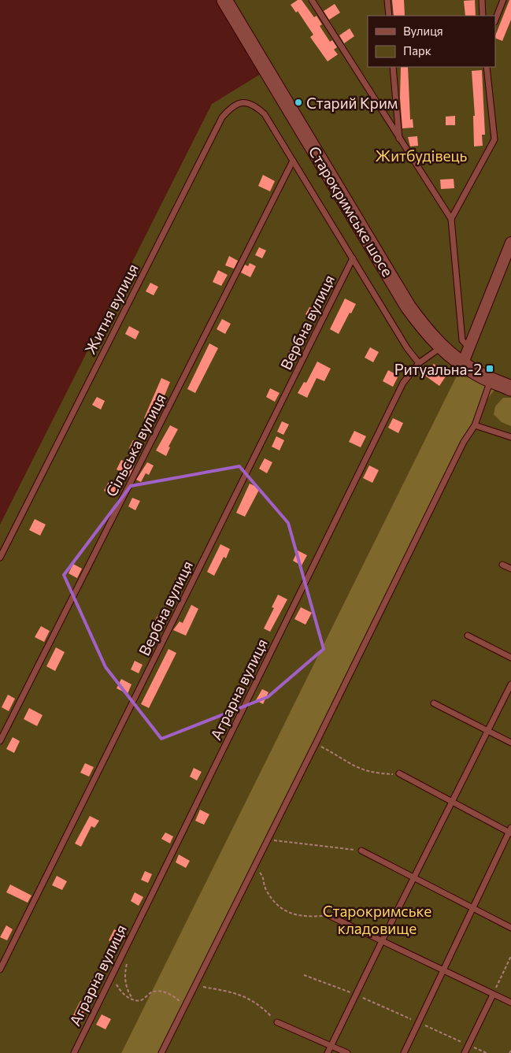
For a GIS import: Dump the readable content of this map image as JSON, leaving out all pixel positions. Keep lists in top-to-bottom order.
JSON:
{
  "streets": {
    "street": ["Старокримське шосе"],
    "lane": [
      "Житня вулиця",
      "Вербна вулиця",
      "Сільська вулиця",
      "Аграрна вулиця"
    ]
  },
  "crossings": [
    ["Старокримське шосе", "Аграрна вулиця"],
    ["Житня вулиця", "Сільська вулиця"]
  ],
  "parks": ["Житбудівець", "Старокримське кладовище"],
  "places": {
    "other": ["Старий Крим"],
    "transit": ["Ритуальна-2"]
  },
  "legend": ["Вулиця", "Парк"]
}
